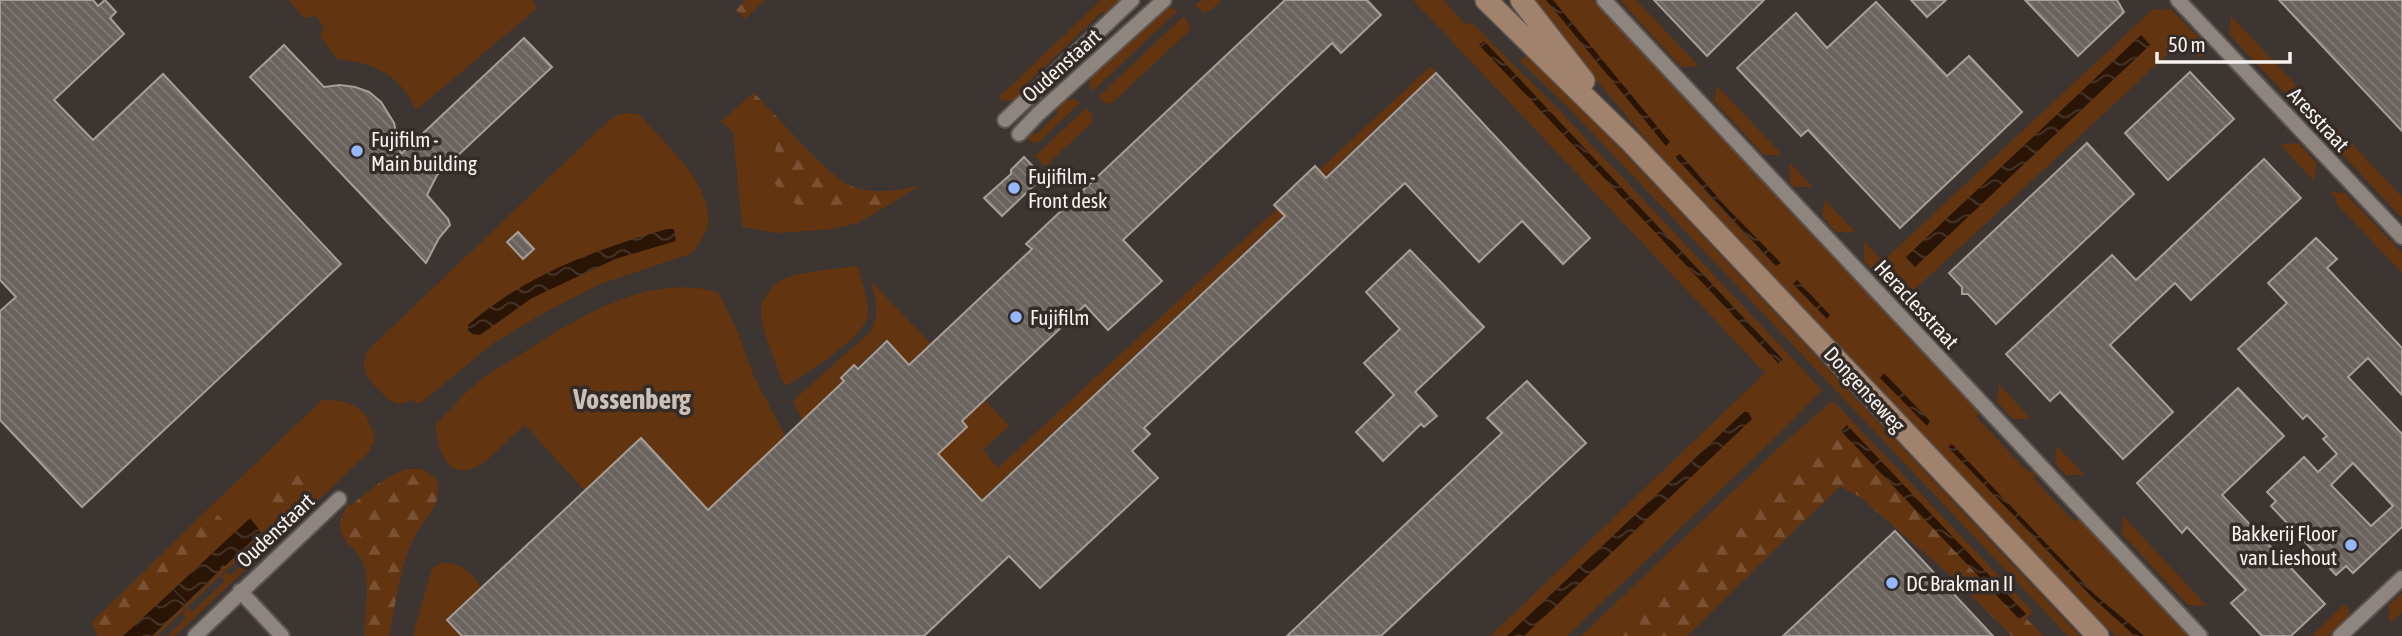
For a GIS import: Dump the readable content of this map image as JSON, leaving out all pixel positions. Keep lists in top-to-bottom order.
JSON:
{
  "streets": {
    "street": [
      "Oudenstaart",
      "Aresstraat",
      "Heraclesstraat",
      "Dongenseweg"
    ]
  },
  "districts": ["Vossenberg"],
  "places": [
    "Fujifilm - Main building",
    "Fujifilm - Front desk",
    "Fujifilm",
    "Bakkerij Floor van Lieshout",
    "DC Brakman II"
  ],
  "scale_bar": "50 m"
}
